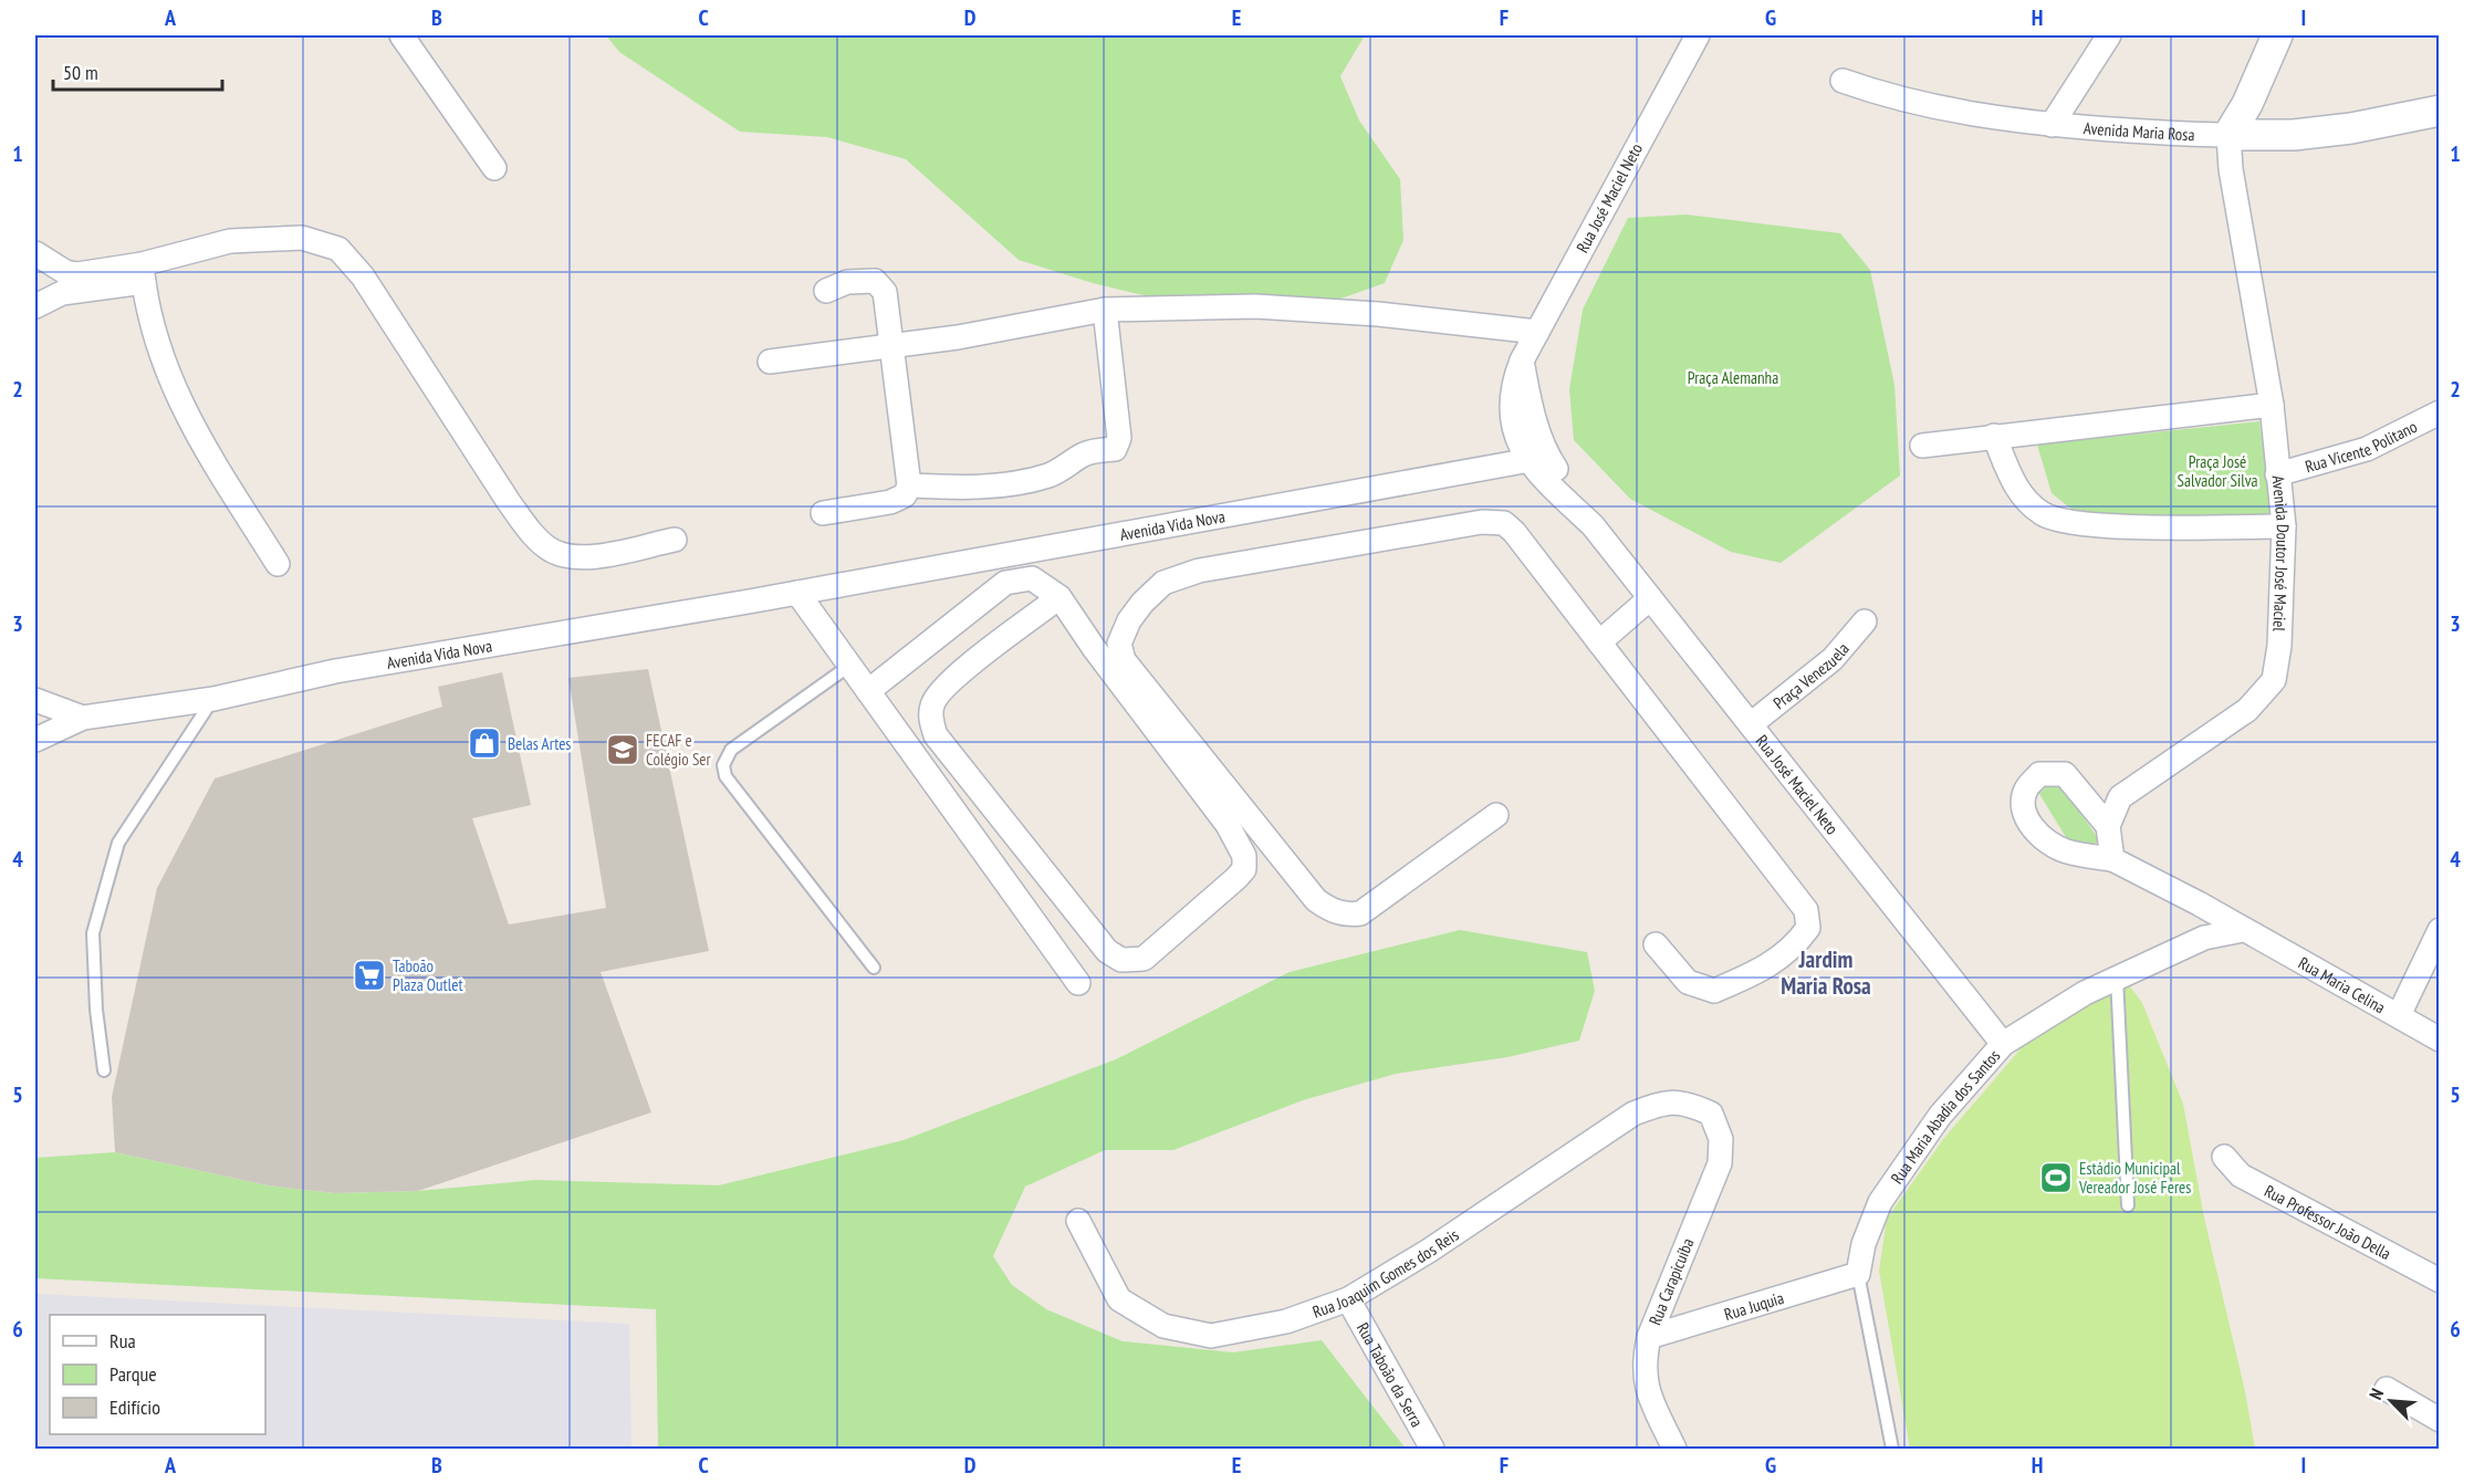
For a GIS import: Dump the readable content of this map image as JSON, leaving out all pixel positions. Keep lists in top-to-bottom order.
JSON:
{
  "streets": {
    "street": [
      "Avenida Maria Rosa",
      "Rua José Maciel Neto",
      "Rua Vicente Politano",
      "Avenida Vida Nova",
      "Avenida Doutor José Maciel",
      "Praça Venezuela",
      "Rua Maria Celina",
      "Rua Maria Abadia dos Santos",
      "Rua Professor João Della",
      "Rua Joaquim Gomes dos Reis",
      "Rua Carapicuíba",
      "Rua Juquia",
      "Rua Taboão da Serra"
    ]
  },
  "crossings": [
    ["Avenida Maria Rosa", "Avenida Doutor José Maciel"],
    ["Rua José Maciel Neto", "Avenida Vida Nova"],
    ["Rua José Maciel Neto", "Praça Venezuela"],
    ["Rua José Maciel Neto", "Rua Maria Abadia dos Santos"],
    ["Rua Vicente Politano", "Avenida Doutor José Maciel"],
    ["Rua Maria Celina", "Rua Maria Abadia dos Santos"],
    ["Rua Maria Abadia dos Santos", "Rua Juquia"],
    ["Rua Joaquim Gomes dos Reis", "Rua Carapicuíba"],
    ["Rua Joaquim Gomes dos Reis", "Rua Taboão da Serra"],
    ["Rua Carapicuíba", "Rua Juquia"]
  ],
  "districts": ["Jardim Maria Rosa"],
  "parks": ["Praça Alemanha", "Praça José Salvador Silva"],
  "places": {
    "shop": ["Belas Artes"],
    "school or university": ["FECAF e Colégio Ser"],
    "supermarket": ["Taboão Plaza Outlet"],
    "sports": ["Estádio Municipal Vereador José Feres"]
  },
  "legend": ["Rua", "Parque", "Edifício"],
  "scale_bar": "50 m",
  "north": "top left",
  "grid": {
    "columns": [
      "A",
      "B",
      "C",
      "D",
      "E",
      "F",
      "G",
      "H",
      "I"
    ],
    "rows": [
      "1",
      "2",
      "3",
      "4",
      "5",
      "6"
    ]
  }
}
